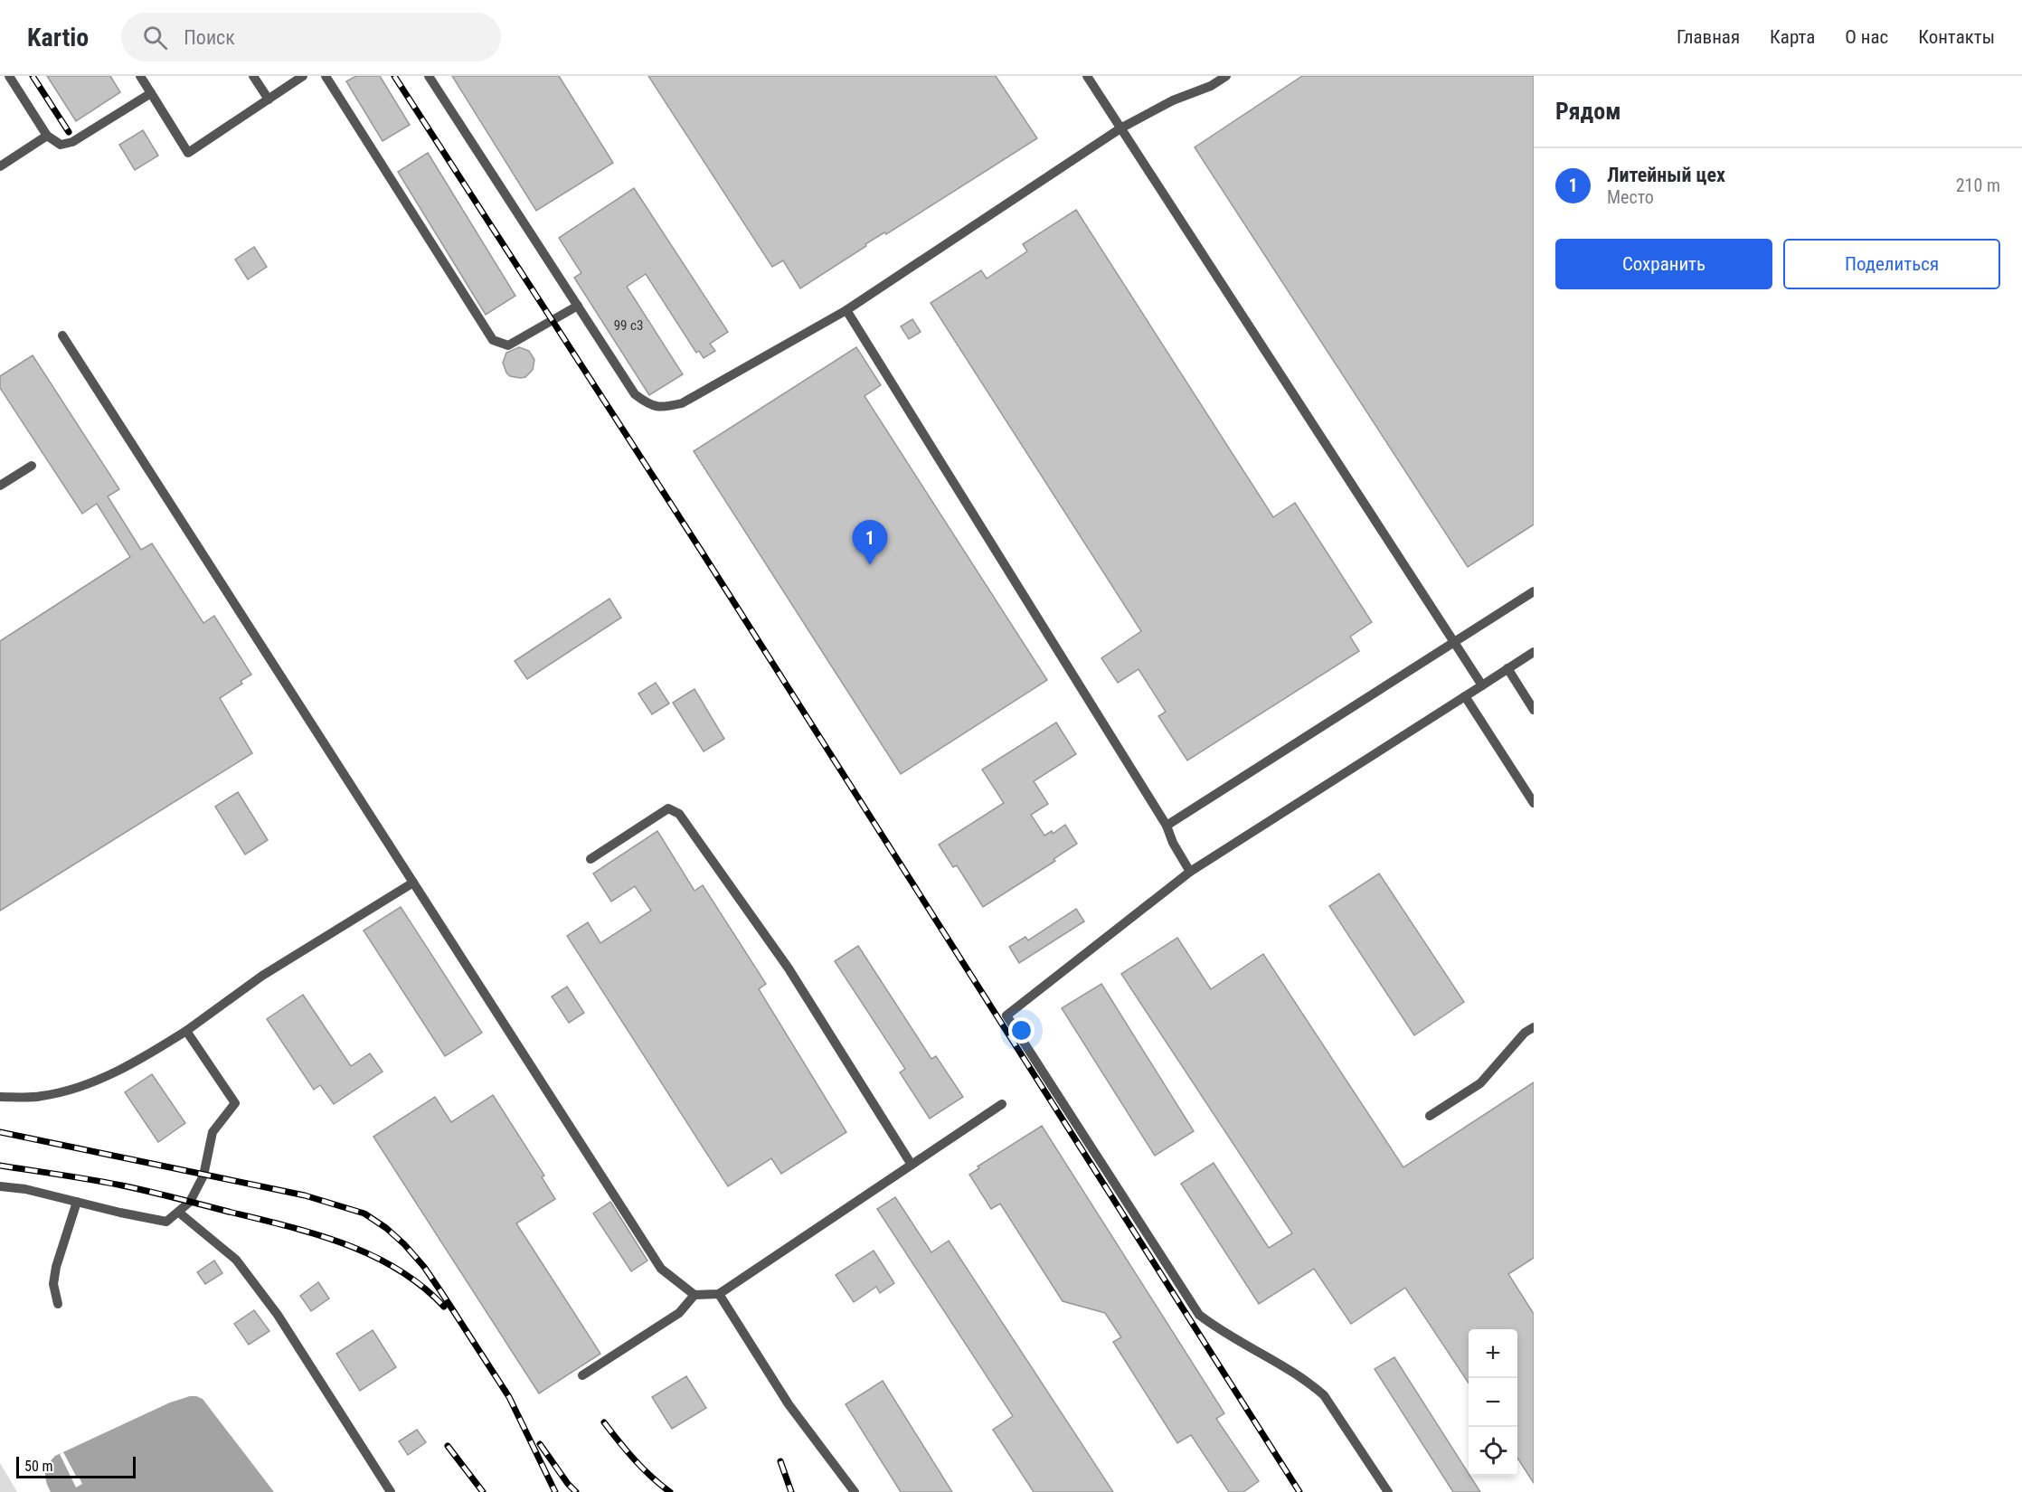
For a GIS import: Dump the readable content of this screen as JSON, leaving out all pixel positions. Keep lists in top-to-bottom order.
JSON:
{
  "house_numbers": ["99 с3"],
  "scale_bar": "50 m",
  "page": {
    "header": "Kartio",
    "search": "Поиск",
    "nav": [
      "Главная",
      "Карта",
      "О нас",
      "Контакты"
    ],
    "heading": "Рядом",
    "list": [
      {
        "mark": "1",
        "name": "Литейный цех",
        "note": "Место",
        "value": "210 m"
      }
    ],
    "buttons": ["Сохранить", "Поделиться"],
    "pins": "1",
    "map_buttons": ["+", "−"],
    "scale": "50 m"
  }
}
